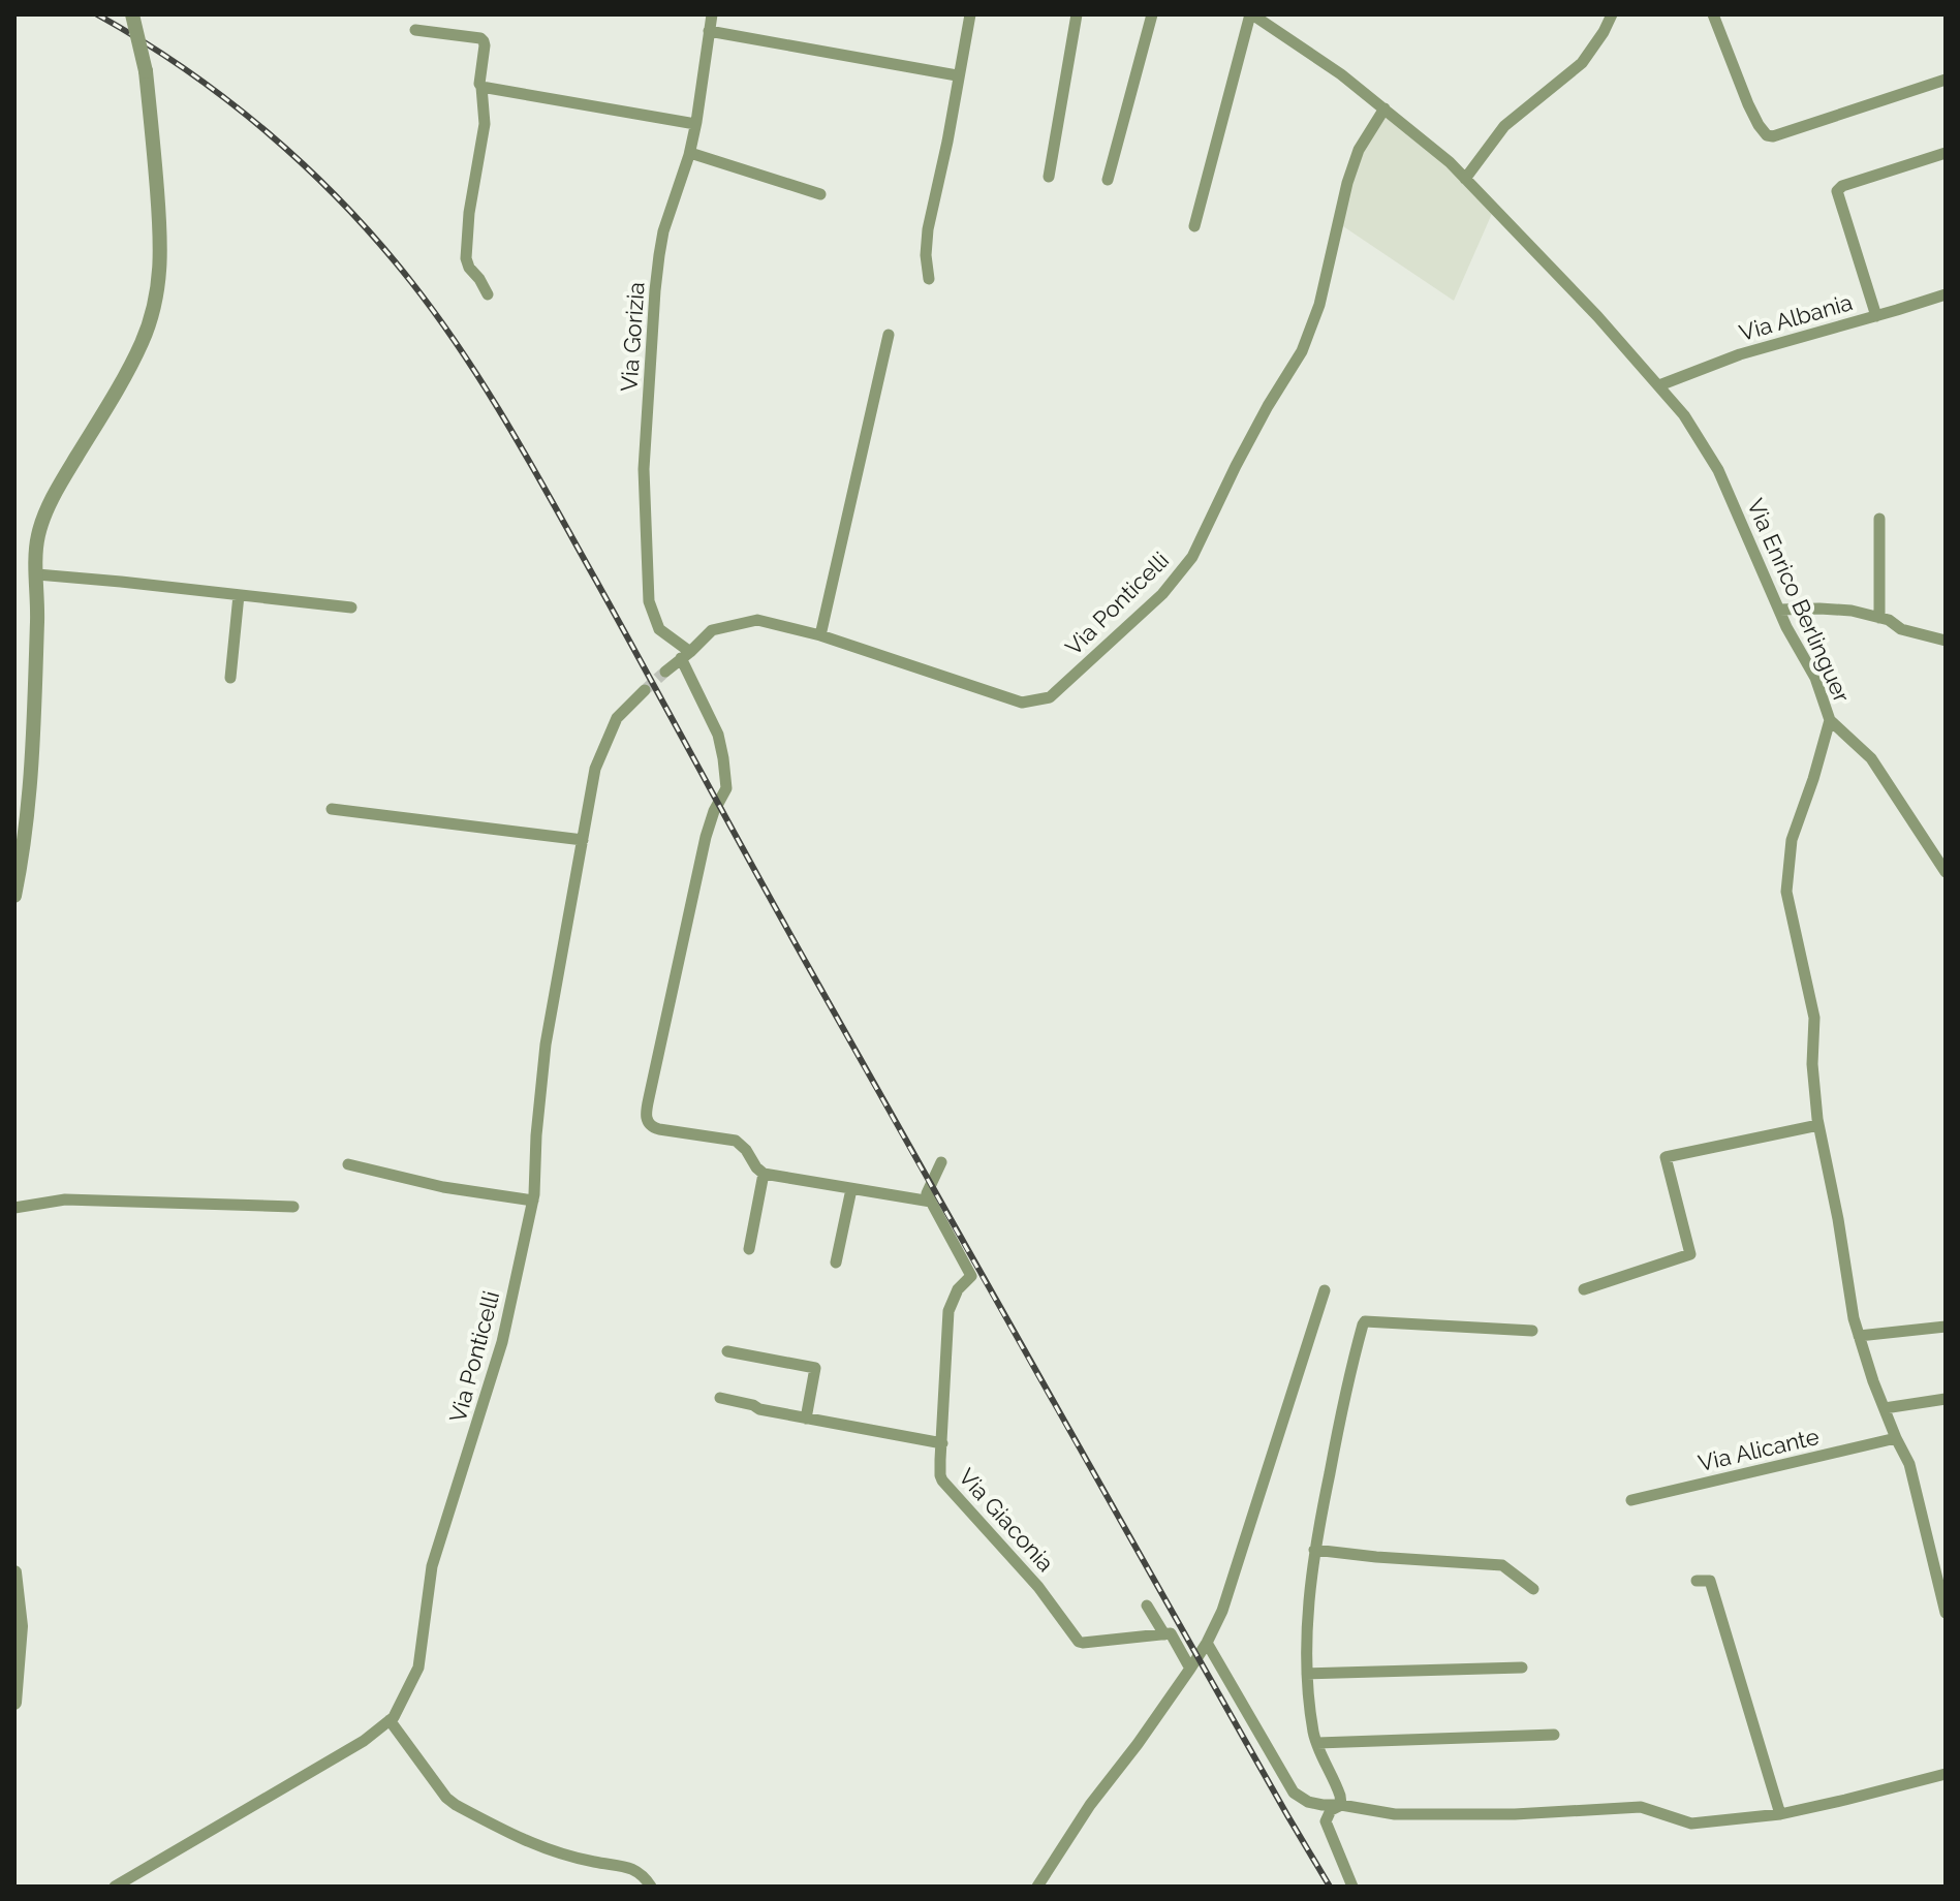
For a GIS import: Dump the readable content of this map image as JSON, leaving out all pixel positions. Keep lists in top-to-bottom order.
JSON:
{
  "streets": {
    "street": [
      "Via Albania",
      "Via Gorizia",
      "Via Enrico Berlinguer",
      "Via Ponticelli",
      "Via Alicante",
      "Via Giaconia"
    ]
  },
  "crossings": [
    ["Via Albania", "Via Enrico Berlinguer"],
    ["Via Gorizia", "Via Ponticelli"],
    ["Via Enrico Berlinguer", "Via Ponticelli"],
    ["Via Enrico Berlinguer", "Via Alicante"]
  ]
}
